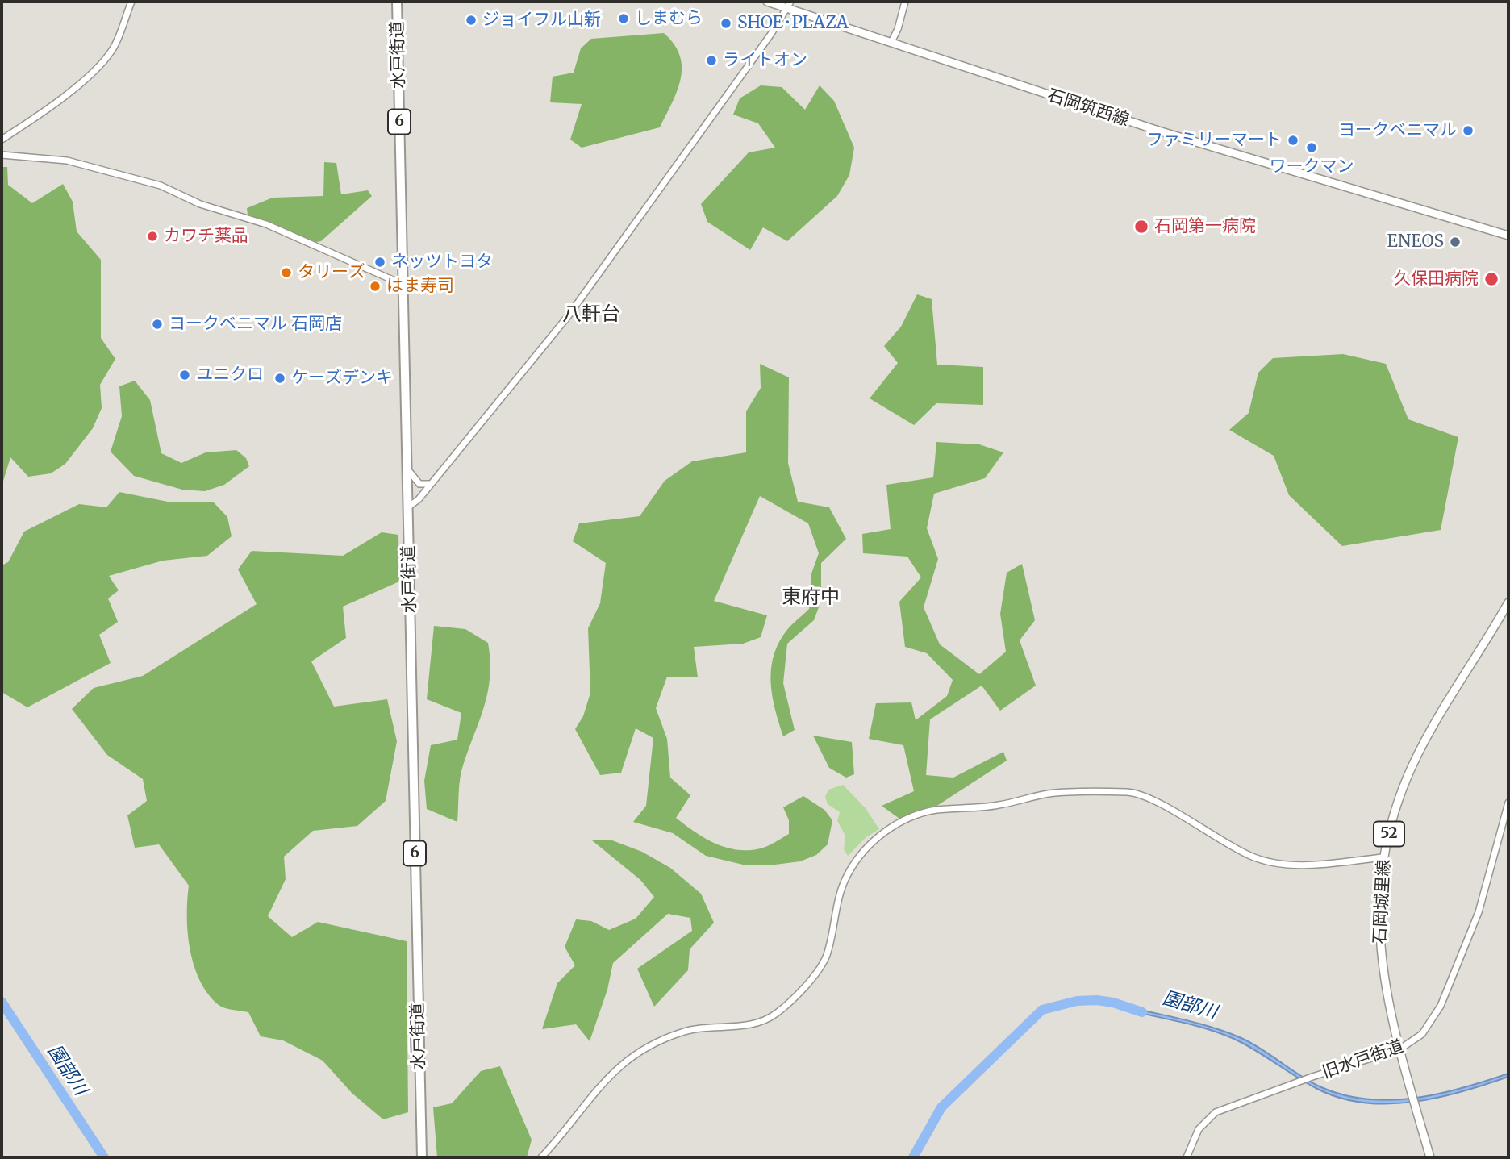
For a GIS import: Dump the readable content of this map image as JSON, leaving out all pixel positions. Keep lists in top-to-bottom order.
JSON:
{
  "streets": {
    "highway": ["水戸街道", "6"],
    "main road": ["石岡筑西線", "52", "石岡城里線"],
    "street": ["旧水戸街道"]
  },
  "crossings": [
    ["石岡城里線", "旧水戸街道"]
  ],
  "districts": ["八軒台", "東府中"],
  "water": ["園部川"],
  "places": [
    "しまむら",
    "ジョイフル山新",
    "SHOE･PLAZA",
    "ライトオン",
    "ヨークベニマル",
    "ファミリーマート",
    "ワークマン",
    "石岡第一病院",
    "カワチ薬品",
    "ENEOS",
    "ネッツトヨタ",
    "タリーズ",
    "久保田病院",
    "はま寿司",
    "ヨークベニマル 石岡店",
    "ユニクロ",
    "ケーズデンキ"
  ]
}
